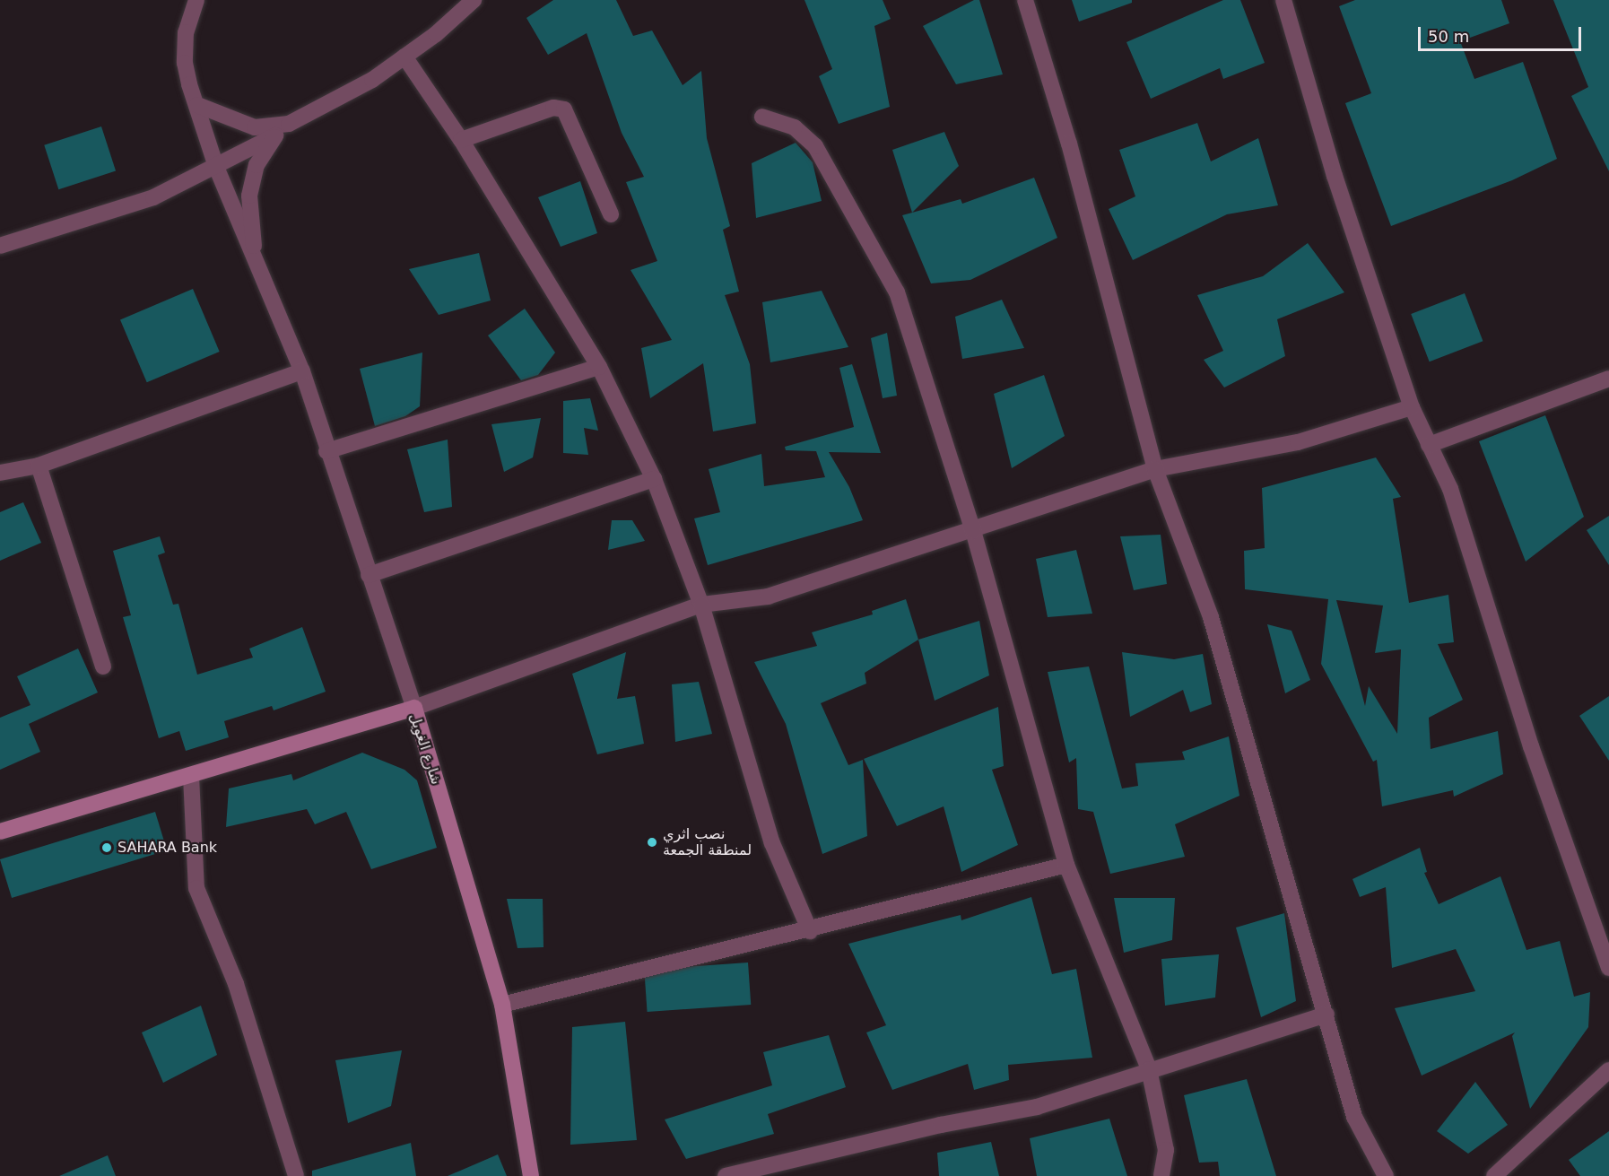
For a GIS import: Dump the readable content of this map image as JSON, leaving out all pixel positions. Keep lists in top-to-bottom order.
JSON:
{
  "streets": {
    "street": ["شارع الغويل"]
  },
  "places": ["نصب اثري لمنطقة الجمعة", "SAHARA Bank"],
  "scale_bar": "50 m"
}
